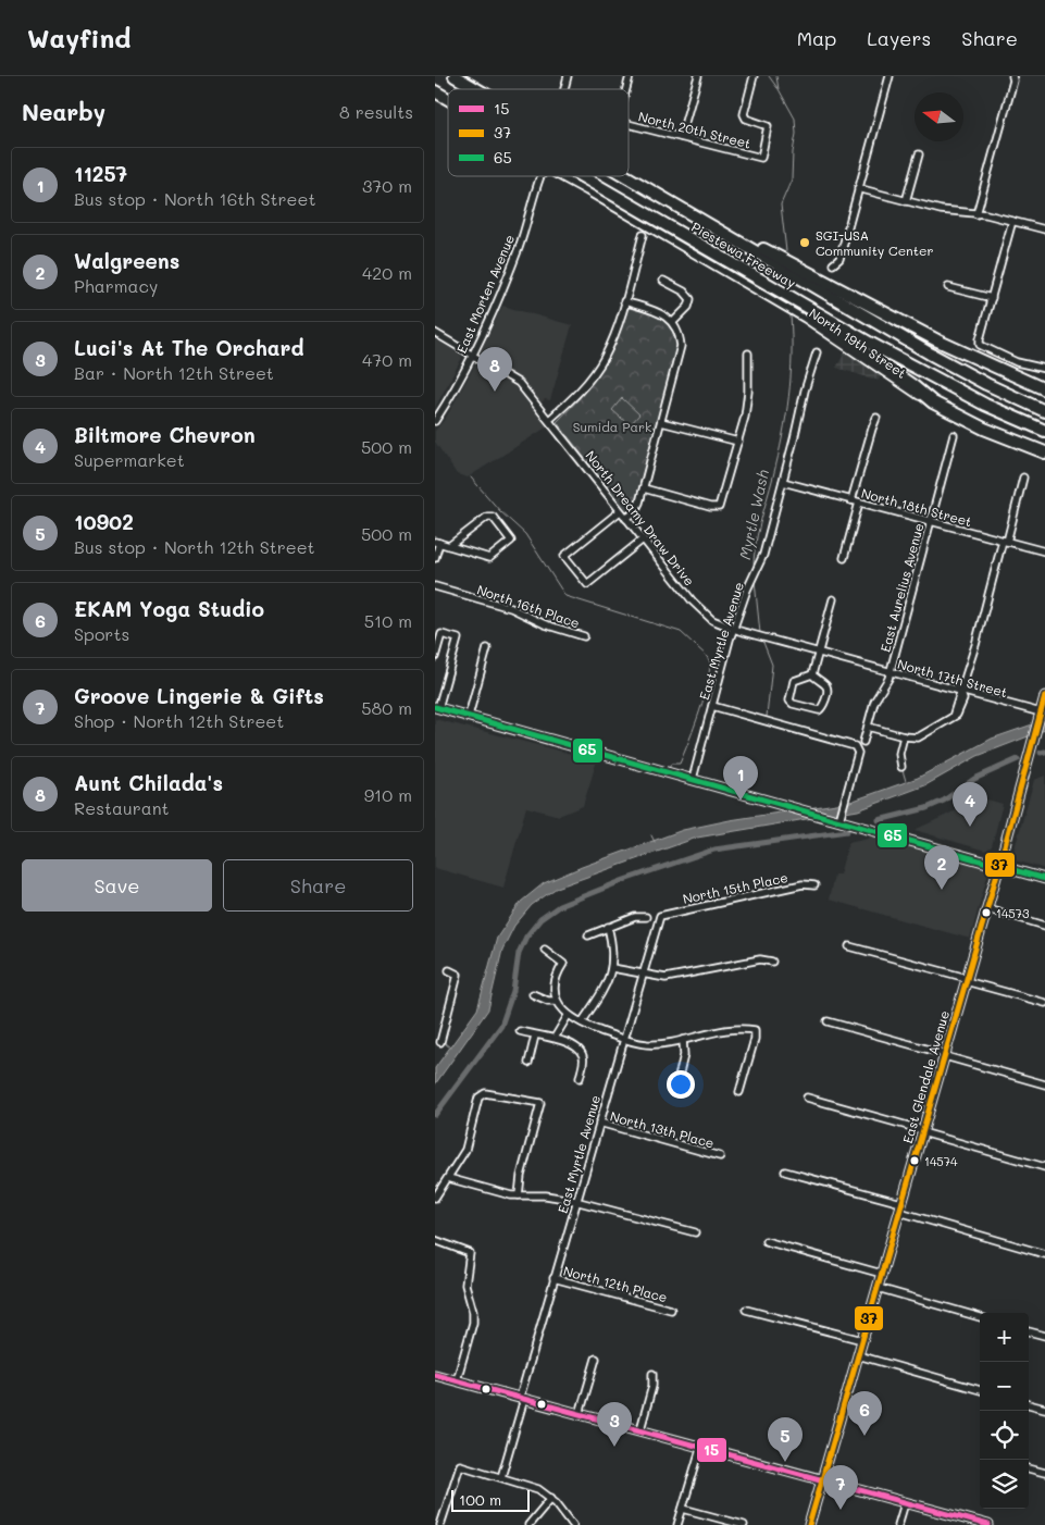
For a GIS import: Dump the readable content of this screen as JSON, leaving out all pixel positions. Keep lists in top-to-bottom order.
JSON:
{
  "streets": {
    "highway": ["Piestewa Freeway"],
    "main road": ["East Glendale Avenue"],
    "street": [
      "North 20th Street",
      "East Morten Avenue",
      "North 19th Street",
      "North 18th Street",
      "North Dreamy Draw Drive",
      "East Aurelius Avenue",
      "North 16th Place",
      "East Myrtle Avenue",
      "North 17th Street",
      "North 15th Place",
      "North 13th Place",
      "North 12th Place"
    ]
  },
  "crossings": [
    ["East Morten Avenue", "North Dreamy Draw Drive"],
    ["North 18th Street", "East Aurelius Avenue"],
    ["North 18th Street", "East Myrtle Avenue"],
    ["North Dreamy Draw Drive", "East Myrtle Avenue"],
    ["North Dreamy Draw Drive", "North 17th Street"],
    ["East Aurelius Avenue", "North 17th Street"],
    ["East Myrtle Avenue", "North 17th Street"],
    ["East Myrtle Avenue", "North 15th Place"],
    ["East Myrtle Avenue", "North 13th Place"],
    ["East Myrtle Avenue", "North 12th Place"],
    ["North 17th Street", "East Glendale Avenue"]
  ],
  "water": ["Myrtle Wash"],
  "parks": ["Sumida Park"],
  "places": ["SGI-USA Community Center", "14573", "14574"],
  "lines": ["transit line 37", "transit line 65", "transit line 15"],
  "legend": ["15", "37", "65"],
  "scale_bar": "100 m",
  "north": "left",
  "page": {
    "header": "Wayfind",
    "nav": ["Map", "Layers", "Share"],
    "heading": ["Nearby", "8 results"],
    "list": [
      {
        "mark": "1",
        "name": "11257",
        "note": "Bus stop · North 16th Street",
        "value": "370 m"
      },
      {
        "mark": "2",
        "name": "Walgreens",
        "note": "Pharmacy",
        "value": "420 m"
      },
      {
        "mark": "3",
        "name": "Luci's At The Orchard",
        "note": "Bar · North 12th Street",
        "value": "470 m"
      },
      {
        "mark": "4",
        "name": "Biltmore Chevron",
        "note": "Supermarket",
        "value": "500 m"
      },
      {
        "mark": "5",
        "name": "10902",
        "note": "Bus stop · North 12th Street",
        "value": "500 m"
      },
      {
        "mark": "6",
        "name": "EKAM Yoga Studio",
        "note": "Sports",
        "value": "510 m"
      },
      {
        "mark": "7",
        "name": "Groove Lingerie & Gifts",
        "note": "Shop · North 12th Street",
        "value": "580 m"
      },
      {
        "mark": "8",
        "name": "Aunt Chilada's",
        "note": "Restaurant",
        "value": "910 m"
      }
    ],
    "pins": [
      "8",
      "1",
      "4",
      "2",
      "6",
      "3",
      "5",
      "7"
    ],
    "buttons": ["Save", "Share"],
    "map_buttons": ["+", "−"],
    "scale": "100 m"
  }
}
